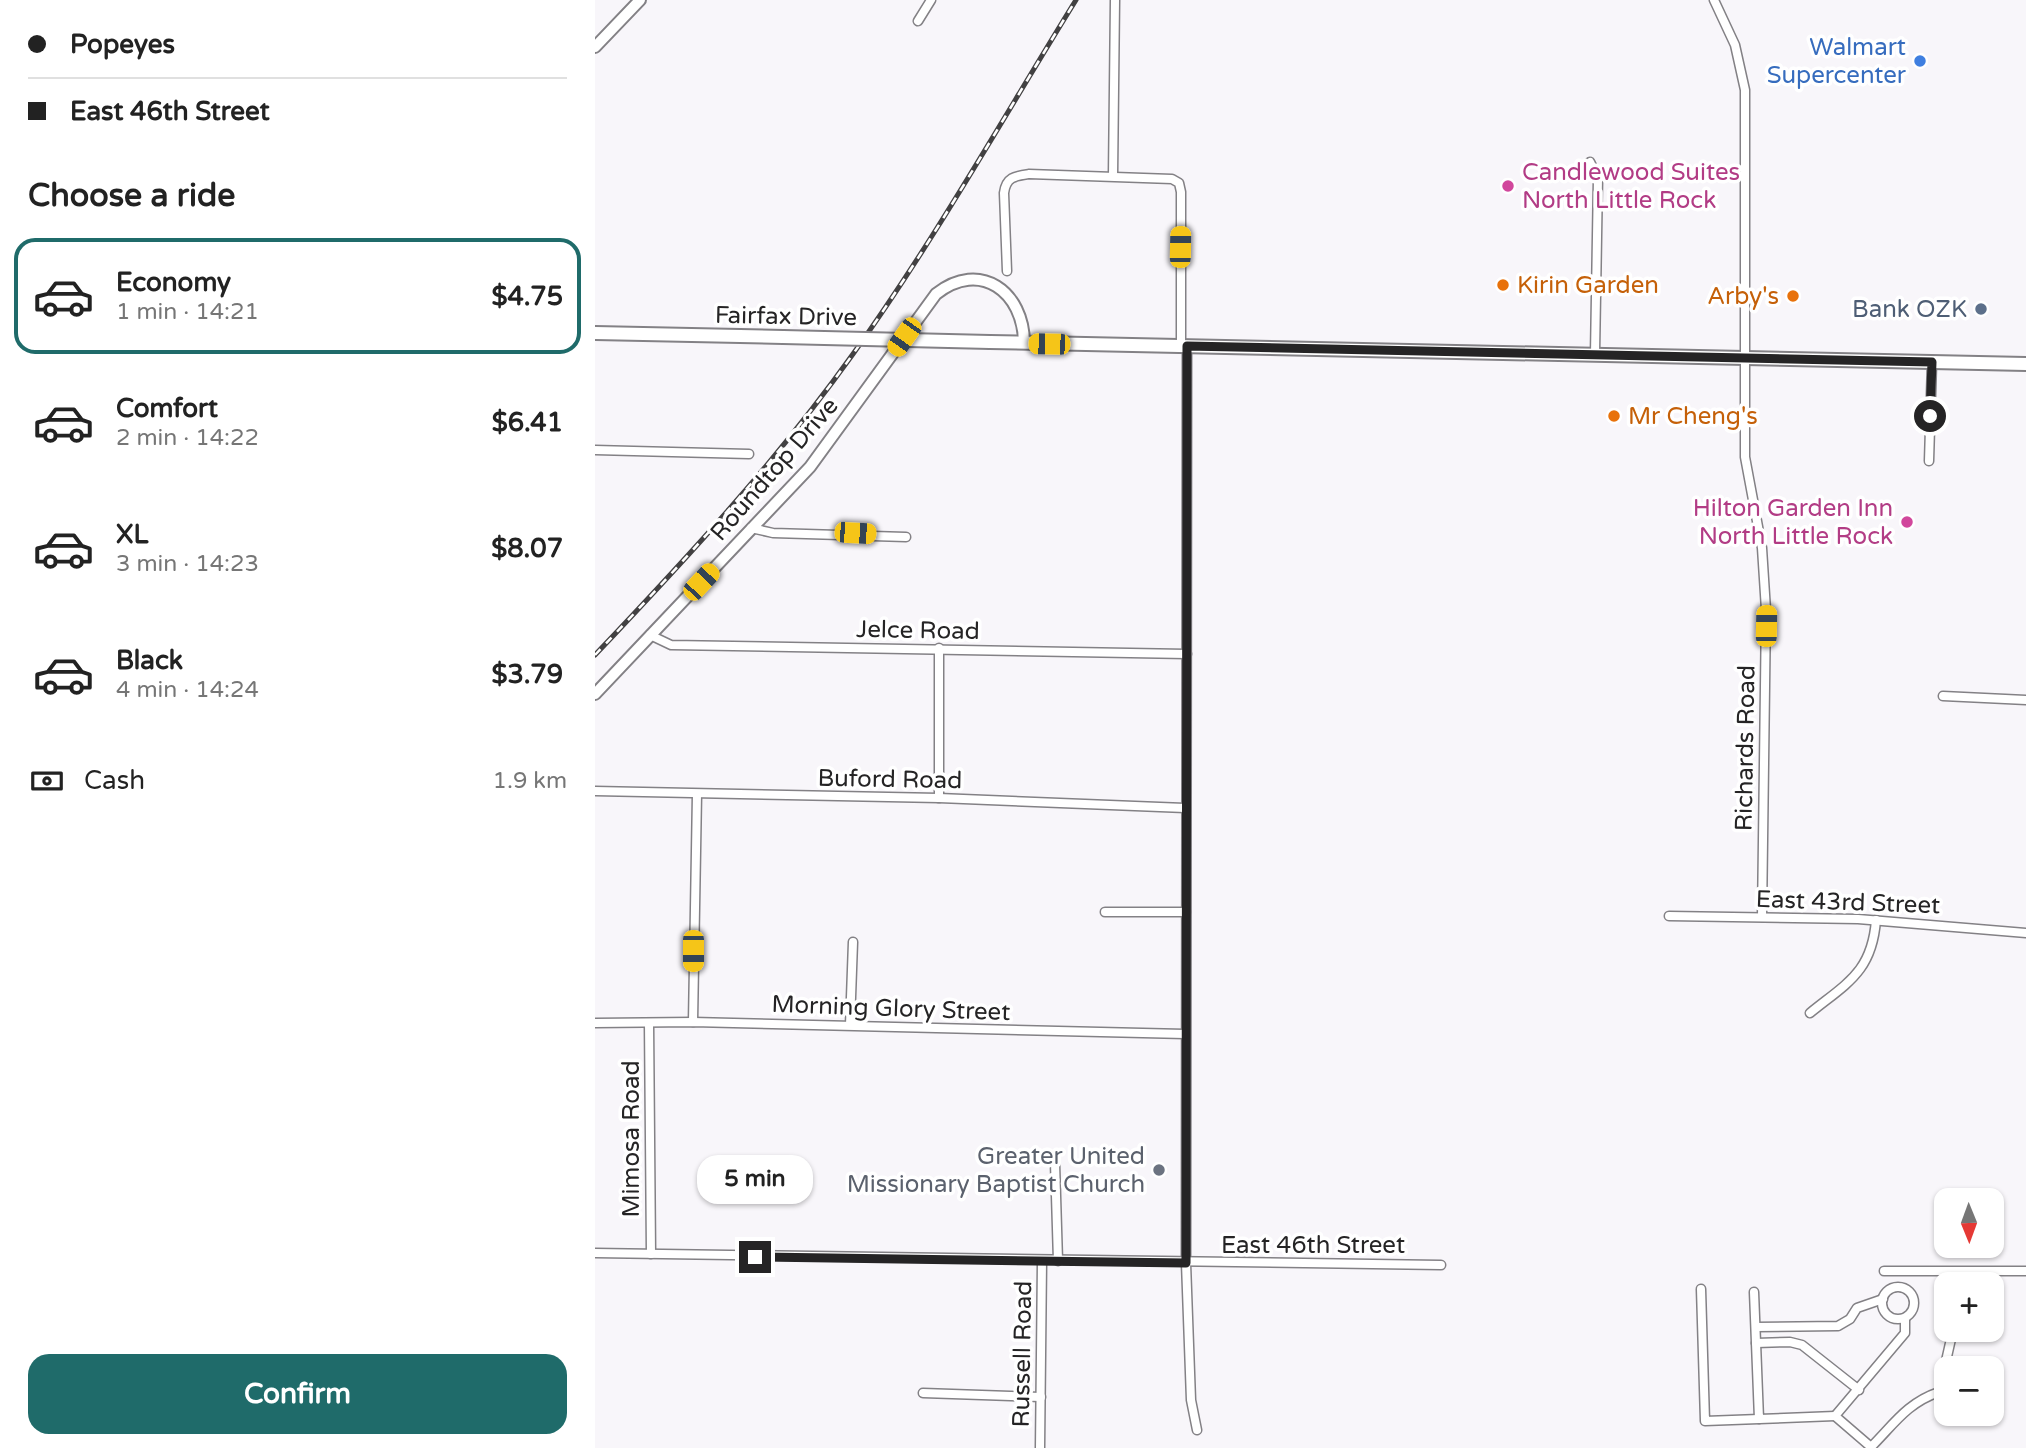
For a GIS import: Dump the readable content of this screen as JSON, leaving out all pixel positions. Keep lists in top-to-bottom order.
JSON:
{
  "streets": {
    "main road": ["Fairfax Drive"],
    "street": [
      "Roundtop Drive",
      "Jelce Road",
      "Richards Road",
      "Buford Road",
      "East 43rd Street",
      "Morning Glory Street",
      "Mimosa Road",
      "East 46th Street",
      "Russell Road"
    ]
  },
  "crossings": [
    ["Fairfax Drive", "Roundtop Drive"],
    ["Fairfax Drive", "Richards Road"],
    ["Roundtop Drive", "Jelce Road"],
    ["Richards Road", "East 43rd Street"],
    ["Morning Glory Street", "Mimosa Road"],
    ["East 46th Street", "Russell Road"]
  ],
  "places": [
    "Walmart Supercenter",
    "Candlewood Suites North Little Rock",
    "Kirin Garden",
    "Arby's",
    "Bank OZK",
    "Mr Cheng's",
    "Hilton Garden Inn North Little Rock",
    "Greater United Missionary Baptist Church"
  ],
  "north": "bottom",
  "page": {
    "banner": ["Popeyes", "East 46th Street"],
    "heading": "Choose a ride",
    "list": [
      {
        "name": "Economy",
        "note": "1 min · 14:21",
        "value": "$4.75"
      },
      {
        "name": "Comfort",
        "note": "2 min · 14:22",
        "value": "$6.41"
      },
      {
        "name": "XL",
        "note": "3 min · 14:23",
        "value": "$8.07"
      },
      {
        "name": "Black",
        "note": "4 min · 14:24",
        "value": "$3.79"
      }
    ],
    "pay": ["Cash", "1.9 km"],
    "bubble": "5 min",
    "map_buttons": ["+", "−"],
    "buttons": "Confirm"
  }
}
